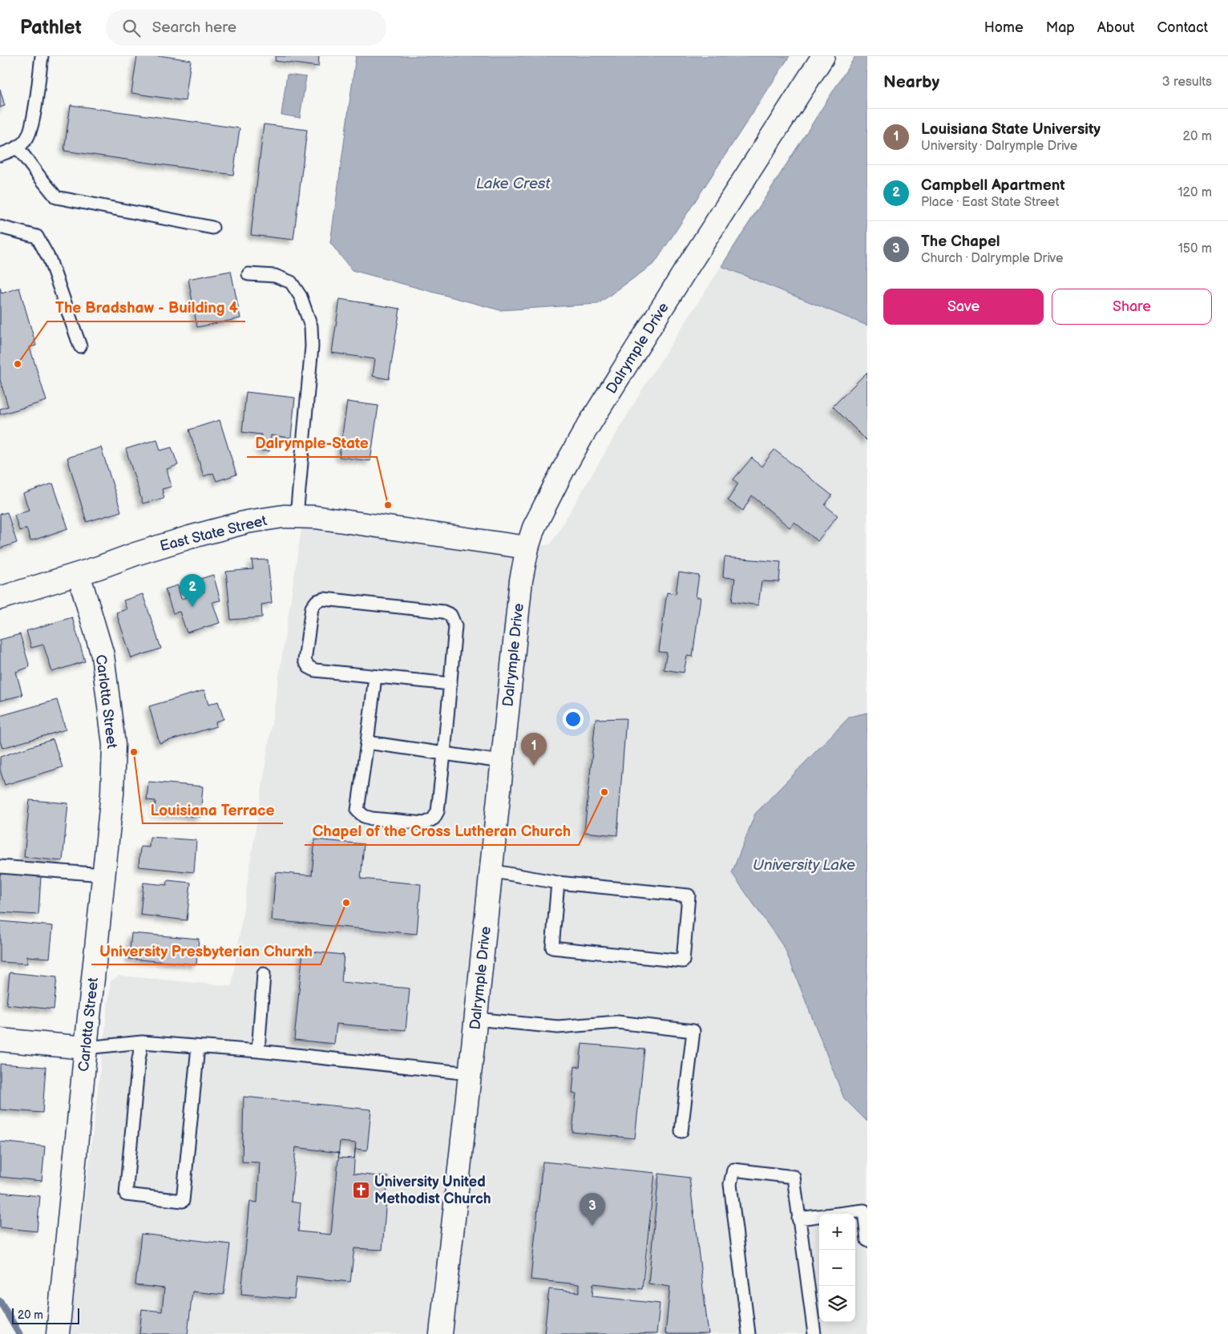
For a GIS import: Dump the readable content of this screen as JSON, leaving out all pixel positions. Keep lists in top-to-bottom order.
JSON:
{
  "streets": {
    "street": ["Dalrymple Drive", "East State Street", "Carlotta Street"]
  },
  "crossings": [
    ["Dalrymple Drive", "East State Street"],
    ["East State Street", "Carlotta Street"]
  ],
  "water": ["Lake Crest", "University Lake"],
  "places": {
    "other": [
      "The Bradshaw - Building 4",
      "Dalrymple-State",
      "Louisiana Terrace",
      "Chapel of the Cross Lutheran Church",
      "University Presbyterian Churxh"
    ],
    "church": ["University United Methodist Church"]
  },
  "scale_bar": "20 m",
  "page": {
    "header": "Pathlet",
    "search": "Search here",
    "nav": [
      "Home",
      "Map",
      "About",
      "Contact"
    ],
    "heading": ["Nearby", "3 results"],
    "list": [
      {
        "mark": "1",
        "name": "Louisiana State University",
        "note": "University · Dalrymple Drive",
        "value": "20 m"
      },
      {
        "mark": "2",
        "name": "Campbell Apartment",
        "note": "Place · East State Street",
        "value": "120 m"
      },
      {
        "mark": "3",
        "name": "The Chapel",
        "note": "Church · Dalrymple Drive",
        "value": "150 m"
      }
    ],
    "buttons": ["Save", "Share"],
    "pins": ["2", "1", "3"],
    "map_buttons": ["+", "−"],
    "scale": "20 m"
  }
}
